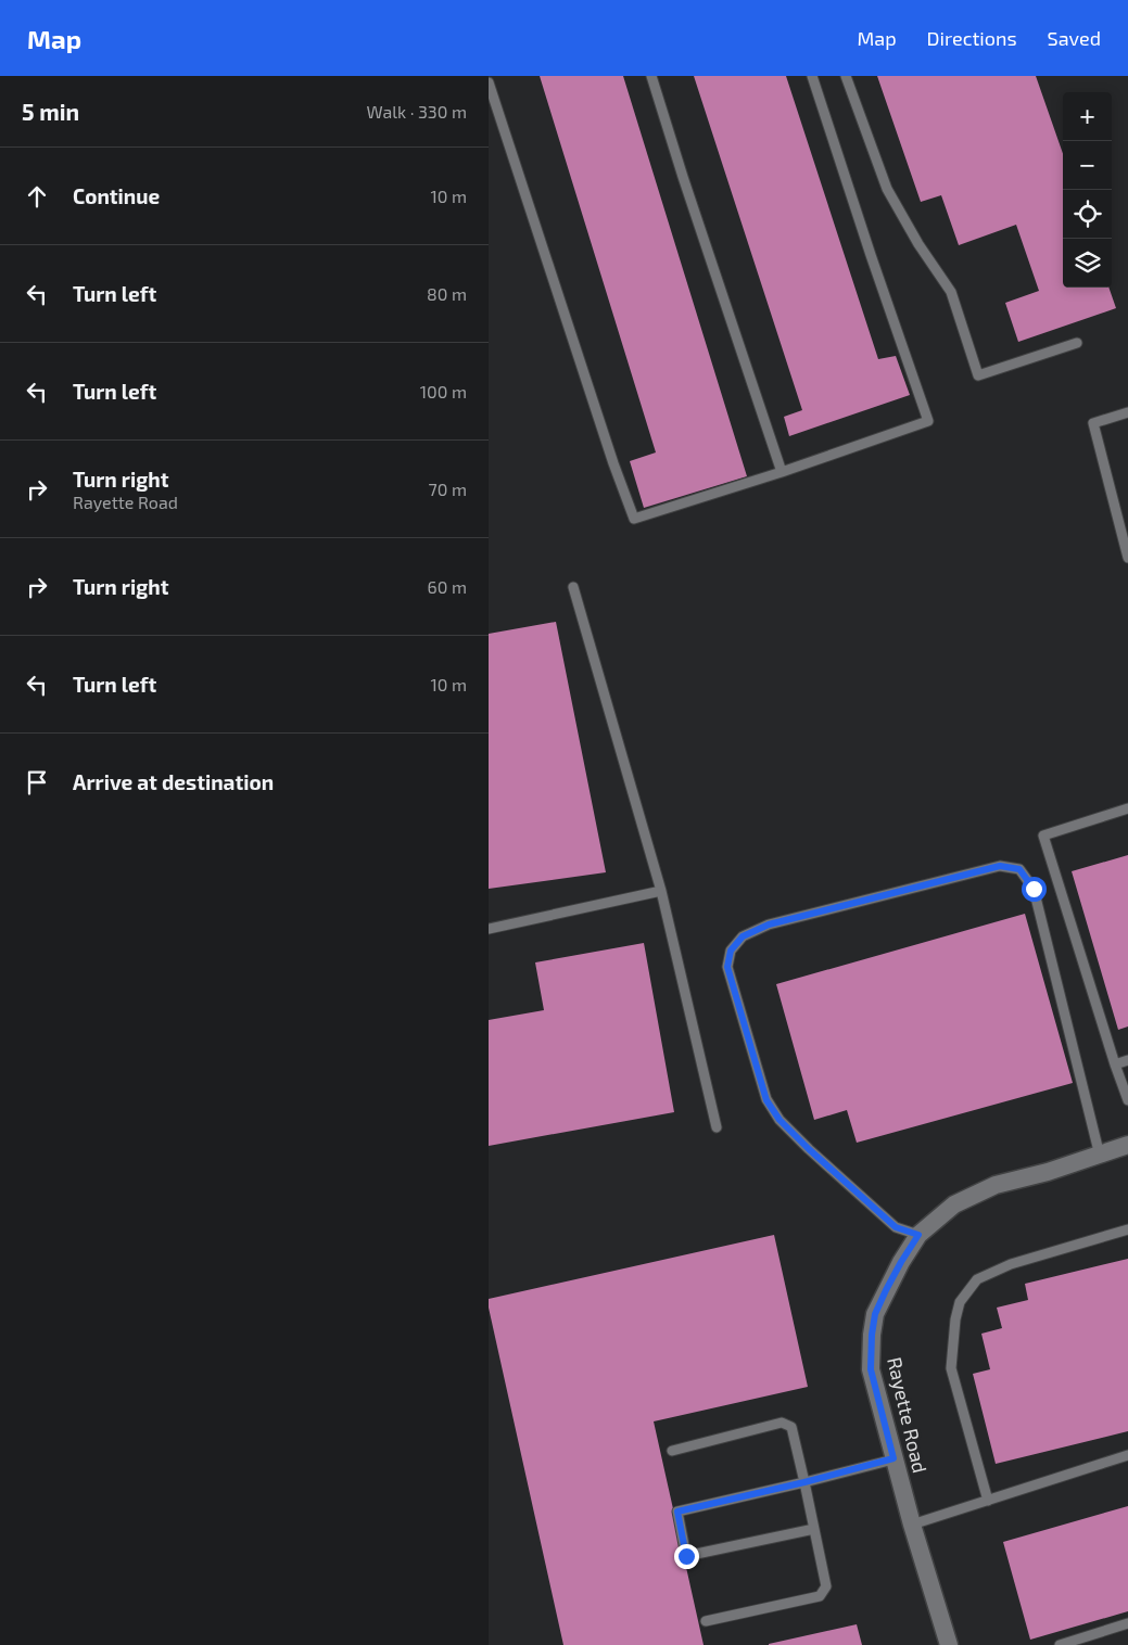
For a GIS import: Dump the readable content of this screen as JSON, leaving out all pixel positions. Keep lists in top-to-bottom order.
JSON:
{
  "streets": {
    "street": ["Rayette Road"]
  },
  "page": {
    "header": "Map",
    "nav": ["Map", "Directions", "Saved"],
    "heading": ["5 min", "Walk · 330 m"],
    "map_buttons": ["+", "−"],
    "list": [
      ["Continue", "10 m"],
      ["Turn left", "80 m"],
      ["Turn left", "100 m"],
      ["Turn right", "Rayette Road", "70 m"],
      ["Turn right", "60 m"],
      ["Turn left", "10 m"],
      "Arrive at destination"
    ]
  }
}
